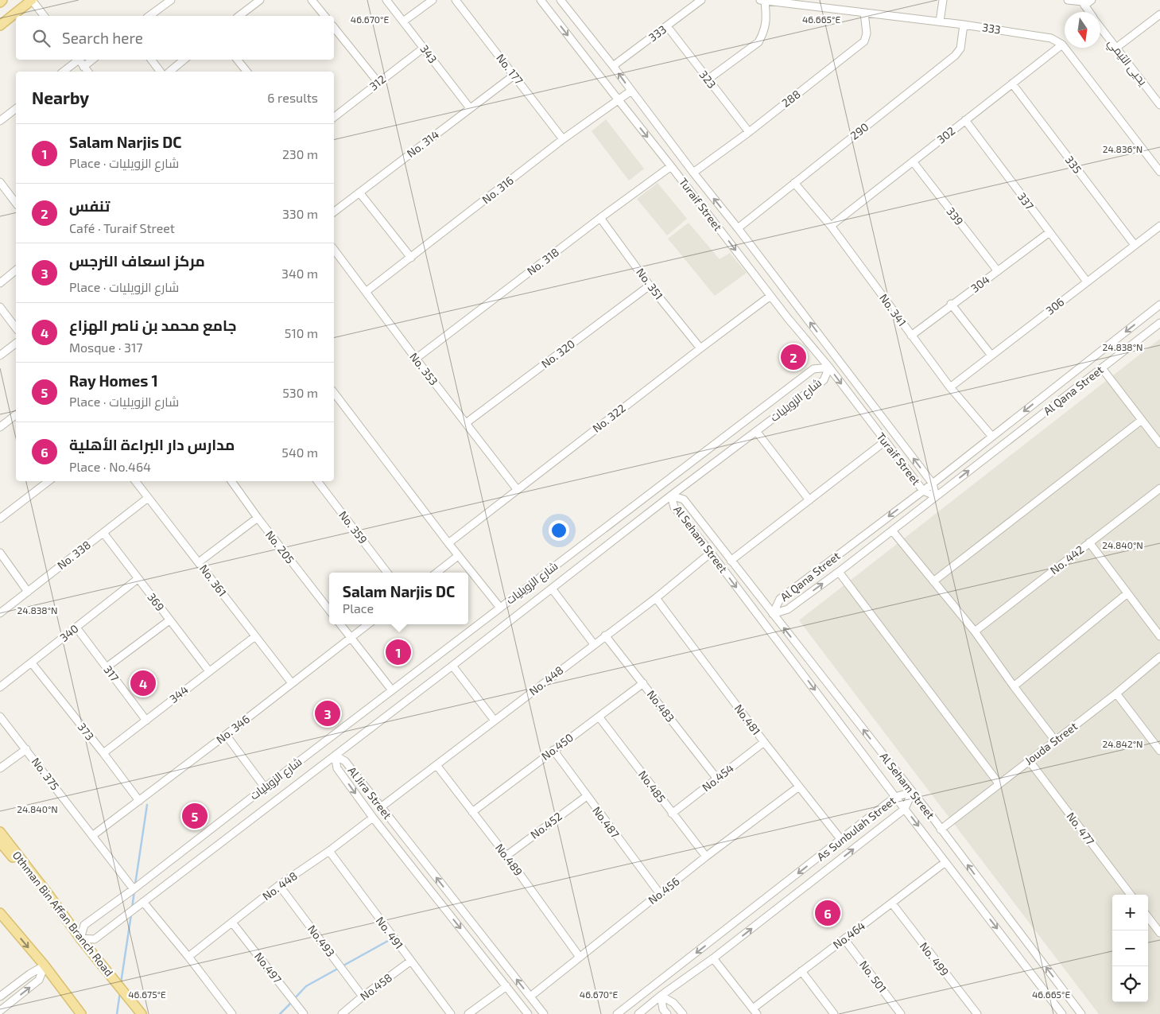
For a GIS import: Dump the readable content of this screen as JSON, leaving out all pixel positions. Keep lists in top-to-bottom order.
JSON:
{
  "streets": {
    "main road": ["Othman Bin Affan Branch Road"],
    "street": [
      "333",
      "343",
      "يحيى التيمي",
      "No. 177",
      "323",
      "312",
      "288",
      "290",
      "302",
      "No. 314",
      "335",
      "No. 316",
      "337",
      "Turaif Street",
      "339",
      "No. 318",
      "No. 351",
      "304",
      "306",
      "No. 341",
      "No. 320",
      "No. 353",
      "Al Qana Street",
      "شارع الزويليات",
      "No. 322",
      "No. 359",
      "Al Seham Street",
      "No. 205",
      "No. 338",
      "No. 442",
      "No. 361",
      "369",
      "340",
      "317",
      "No. 448",
      "344",
      "No.483",
      "No.481",
      "No. 346",
      "373",
      "Jouda Street",
      "No.450",
      "No. 375",
      "No.454",
      "No.485",
      "Al Jira Street",
      "No.487",
      "No.452",
      "As Sunbulah Street",
      "No. 477",
      "No.489",
      "No.456",
      "No. 491",
      "No.464",
      "No.493",
      "No. 499",
      "No.497",
      "No. 501",
      "No.458"
    ]
  },
  "crossings": [
    ["333", "323"],
    ["333", "288"],
    ["333", "290"],
    ["333", "302"],
    ["333", "Turaif Street"],
    ["343", "312"],
    ["343", "No. 314"],
    ["No. 177", "No. 314"],
    ["No. 177", "No. 316"],
    ["323", "288"],
    ["288", "Turaif Street"],
    ["290", "Turaif Street"],
    ["290", "No. 341"],
    ["302", "335"],
    ["302", "337"],
    ["302", "339"],
    ["302", "No. 341"],
    ["335", "306"],
    ["No. 316", "Turaif Street"],
    ["No. 316", "No. 353"],
    ["337", "304"],
    ["337", "306"],
    ["Turaif Street", "No. 318"],
    ["Turaif Street", "Al Qana Street"],
    ["Turaif Street", "شارع الزويليات"],
    ["Turaif Street", "No. 322"],
    ["339", "304"],
    ["No. 318", "No. 351"],
    ["No. 318", "No. 353"],
    ["No. 351", "No. 320"],
    ["No. 351", "No. 322"],
    ["304", "No. 341"],
    ["306", "No. 341"],
    ["No. 341", "Al Qana Street"],
    ["No. 320", "No. 353"],
    ["No. 353", "No. 322"],
    ["Al Qana Street", "Al Seham Street"],
    ["شارع الزويليات", "Al Seham Street"],
    ["شارع الزويليات", "No. 375"],
    ["شارع الزويليات", "Al Jira Street"],
    ["شارع الزويليات", "Othman Bin Affan Branch Road"],
    ["Al Seham Street", "No. 448"],
    ["Al Seham Street", "Jouda Street"],
    ["Al Seham Street", "As Sunbulah Street"],
    ["Al Seham Street", "No.464"],
    ["No. 338", "No. 361"],
    ["No. 338", "369"],
    ["No. 361", "344"],
    ["No. 361", "No. 346"],
    ["369", "340"],
    ["369", "344"],
    ["340", "317"],
    ["340", "373"],
    ["317", "344"],
    ["No. 448", "No.483"],
    ["No. 448", "No.481"],
    ["No. 448", "Al Jira Street"],
    ["No. 448", "No.489"],
    ["No. 448", "No. 491"],
    ["No. 448", "No.493"],
    ["No. 448", "No.497"],
    ["344", "373"],
    ["No.483", "No.450"],
    ["No.483", "No.454"],
    ["No.481", "No.454"],
    ["No.481", "As Sunbulah Street"],
    ["No.481", "No.456"],
    ["No. 346", "373"],
    ["No. 346", "No. 375"],
    ["Jouda Street", "No. 477"],
    ["No.450", "No.485"],
    ["No.450", "No.487"],
    ["No.450", "No.489"],
    ["No.454", "No.485"],
    ["No.485", "No.456"],
    ["Al Jira Street", "No.456"],
    ["No.487", "No.452"],
    ["No.487", "No.456"],
    ["No.452", "No.489"],
    ["No.489", "No.456"],
    ["No. 491", "No.458"],
    ["No.464", "No. 499"],
    ["No.464", "No. 501"],
    ["No.493", "No.458"]
  ],
  "north": "bottom",
  "page": {
    "search": "Search here",
    "heading": ["Nearby", "6 results"],
    "list": [
      {
        "mark": "1",
        "name": "Salam Narjis DC",
        "note": "Place · شارع الزويليات",
        "value": "230 m"
      },
      {
        "mark": "2",
        "name": "تنفس",
        "note": "Café · Turaif Street",
        "value": "330 m"
      },
      {
        "mark": "3",
        "name": "مركز اسعاف النرجس",
        "note": "Place · شارع الزويليات",
        "value": "340 m"
      },
      {
        "mark": "4",
        "name": "جامع محمد بن ناصر الهزاع",
        "note": "Mosque · 317",
        "value": "510 m"
      },
      {
        "mark": "5",
        "name": "Ray Homes 1",
        "note": "Place · شارع الزويليات",
        "value": "530 m"
      },
      {
        "mark": "6",
        "name": "مدارس دار البراءة الأهلية",
        "note": "Place · No.464",
        "value": "540 m"
      }
    ],
    "pins": [
      "2",
      "1",
      "4",
      "3",
      "5",
      "6"
    ],
    "popup": ["Salam Narjis DC", "Place"],
    "map_buttons": ["+", "−"]
  },
  "coordinates": [
    "46.670°E",
    "46.665°E",
    "24.836°N",
    "24.838°N",
    "24.840°N",
    "24.842°N",
    "46.675°E"
  ]
}
